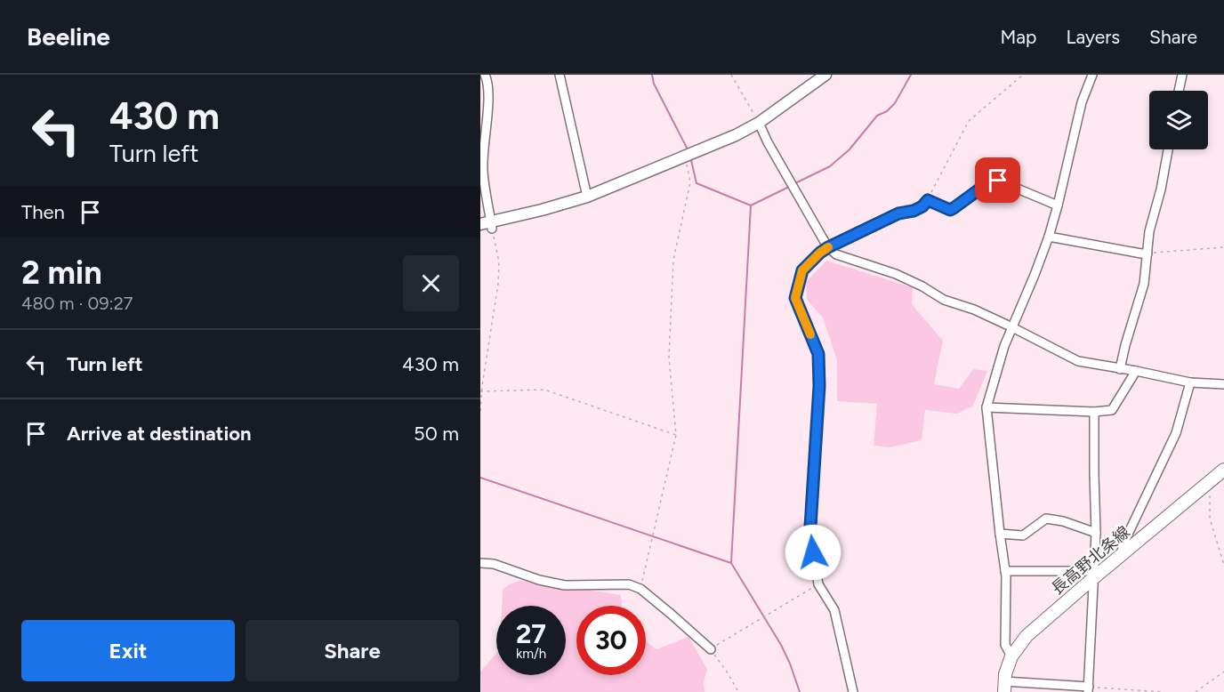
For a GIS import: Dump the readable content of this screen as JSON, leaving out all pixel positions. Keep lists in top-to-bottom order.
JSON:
{
  "streets": {
    "main road": ["長高野北条線"]
  },
  "page": {
    "header": "Beeline",
    "nav": ["Map", "Layers", "Share"],
    "turn": ["430 m", "Turn left"],
    "then": "Then",
    "heading": ["2 min", "480 m · 09:27"],
    "list": [
      {
        "name": "Turn left",
        "value": "430 m"
      },
      {
        "name": "Arrive at destination",
        "value": "50 m"
      }
    ],
    "speed": "27 km/h",
    "limit": "30",
    "buttons": ["Exit", "Share"]
  }
}
